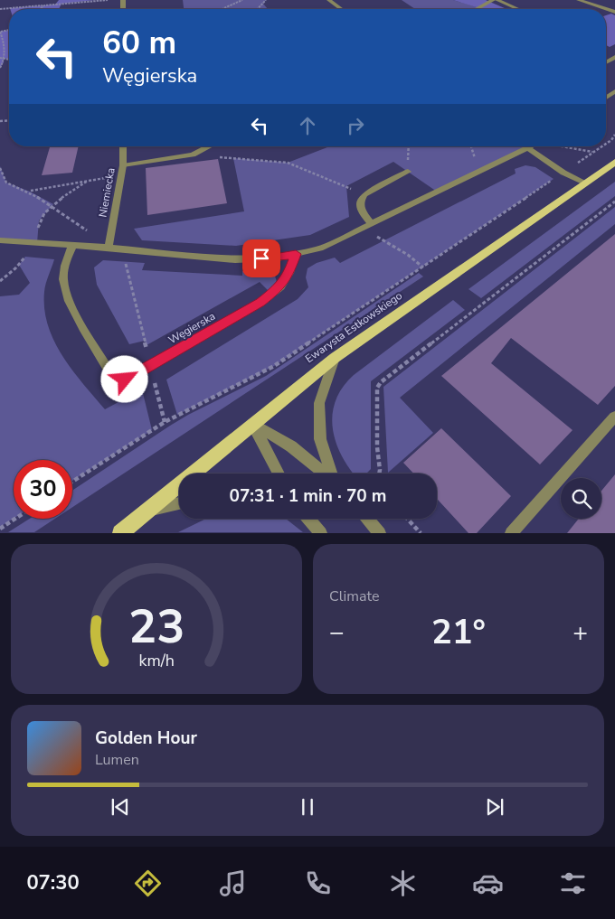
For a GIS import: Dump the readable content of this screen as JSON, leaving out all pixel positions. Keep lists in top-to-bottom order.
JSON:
{
  "streets": {
    "main road": ["Ewarysta Estkowskiego"],
    "street": ["Niemiecka", "Węgierska"]
  },
  "page": {
    "turn": ["60 m", "Węgierska"],
    "limit": "30",
    "trip": "07:31 · 1 min · 70 m",
    "tile": "Climate",
    "heat": ["−", "21°", "+"],
    "song": ["Golden Hour", "Lumen"],
    "tabs": "07:30",
    "gauge": ["23", "km/h"]
  }
}
